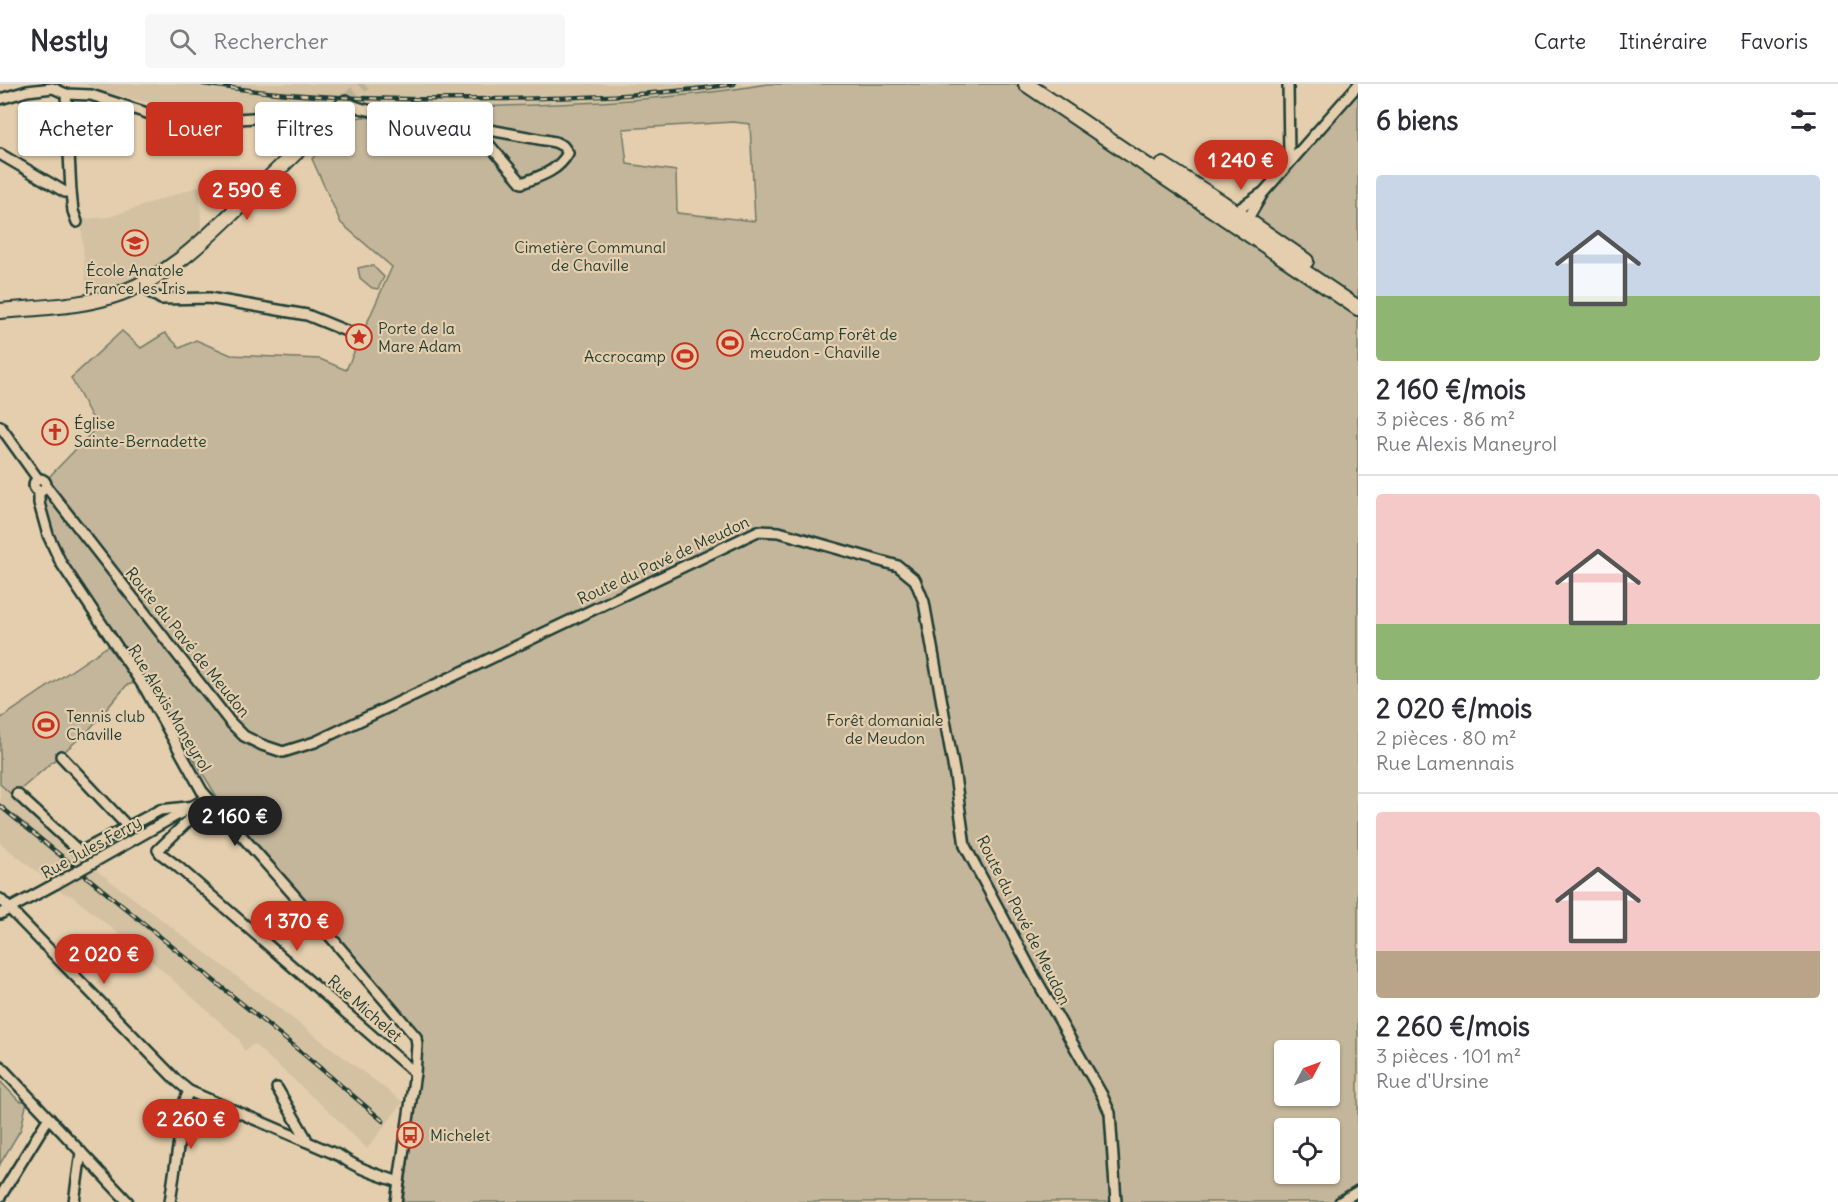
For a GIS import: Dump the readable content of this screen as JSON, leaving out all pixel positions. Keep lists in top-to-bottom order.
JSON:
{
  "streets": {
    "street": [
      "Route du Pavé de Meudon",
      "Rue Alexis Maneyrol",
      "Rue Jules Ferry",
      "Rue Michelet"
    ]
  },
  "crossings": [
    ["Route du Pavé de Meudon", "Rue Alexis Maneyrol"],
    ["Rue Alexis Maneyrol", "Rue Michelet"],
    ["Rue Jules Ferry", "Rue Michelet"]
  ],
  "parks": ["Cimetière Communal de Chaville", "Forêt domaniale de Meudon"],
  "places": {
    "school or university": ["École Anatole France les Iris"],
    "place": ["Porte de la Mare Adam"],
    "sports": ["AccroCamp Forêt de meudon - Chaville", "Accrocamp", "Tennis club Chaville"],
    "church": ["Église Sainte-Bernadette"],
    "bus stop": ["Michelet"]
  },
  "north": "top right",
  "page": {
    "header": "Nestly",
    "search": "Rechercher",
    "nav": ["Carte", "Itinéraire", "Favoris"],
    "heading": "6 biens",
    "chip": [
      "Acheter",
      "Louer",
      "Filtres",
      "Nouveau"
    ],
    "price": [
      "1 240 €",
      "2 590 €",
      "2 160 €",
      "1 370 €",
      "2 020 €",
      "2 260 €"
    ],
    "list": [
      {
        "name": "2 160 €/mois",
        "note": "3 pièces · 86 m² · Rue Alexis Maneyrol"
      },
      {
        "name": "2 020 €/mois",
        "note": "2 pièces · 80 m² · Rue Lamennais"
      },
      {
        "name": "2 260 €/mois",
        "note": "3 pièces · 101 m² · Rue d'Ursine"
      }
    ]
  }
}
